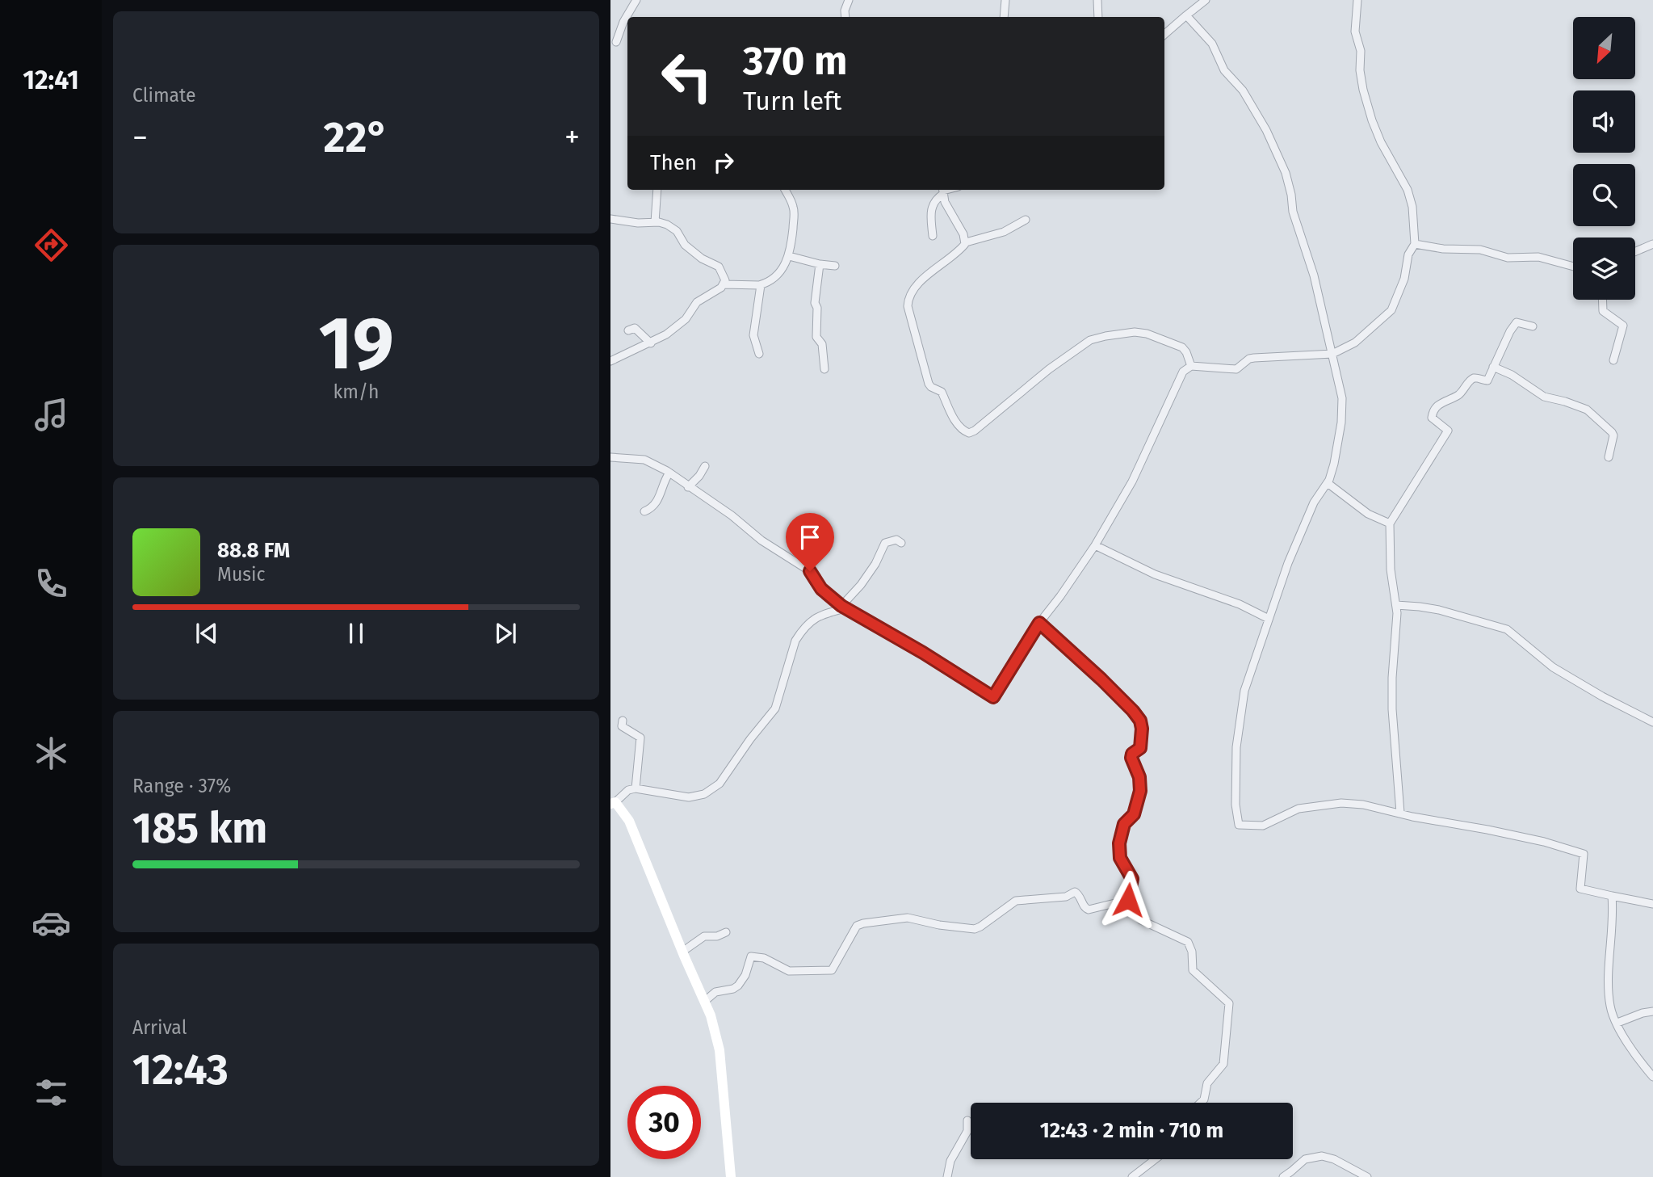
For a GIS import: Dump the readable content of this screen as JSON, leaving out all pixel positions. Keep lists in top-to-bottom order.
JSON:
{
  "north": "bottom left",
  "page": {
    "tabs": "12:41",
    "tile": [
      "Climate",
      ["19", "km/h"],
      ["Range · 37%", "185 km"],
      ["Arrival", "12:43"]
    ],
    "turn": ["370 m", "Turn left"],
    "heat": ["−", "22°", "+"],
    "then": "Then",
    "song": ["88.8 FM", "Music"],
    "limit": "30",
    "trip": "12:43 · 2 min · 710 m"
  }
}
